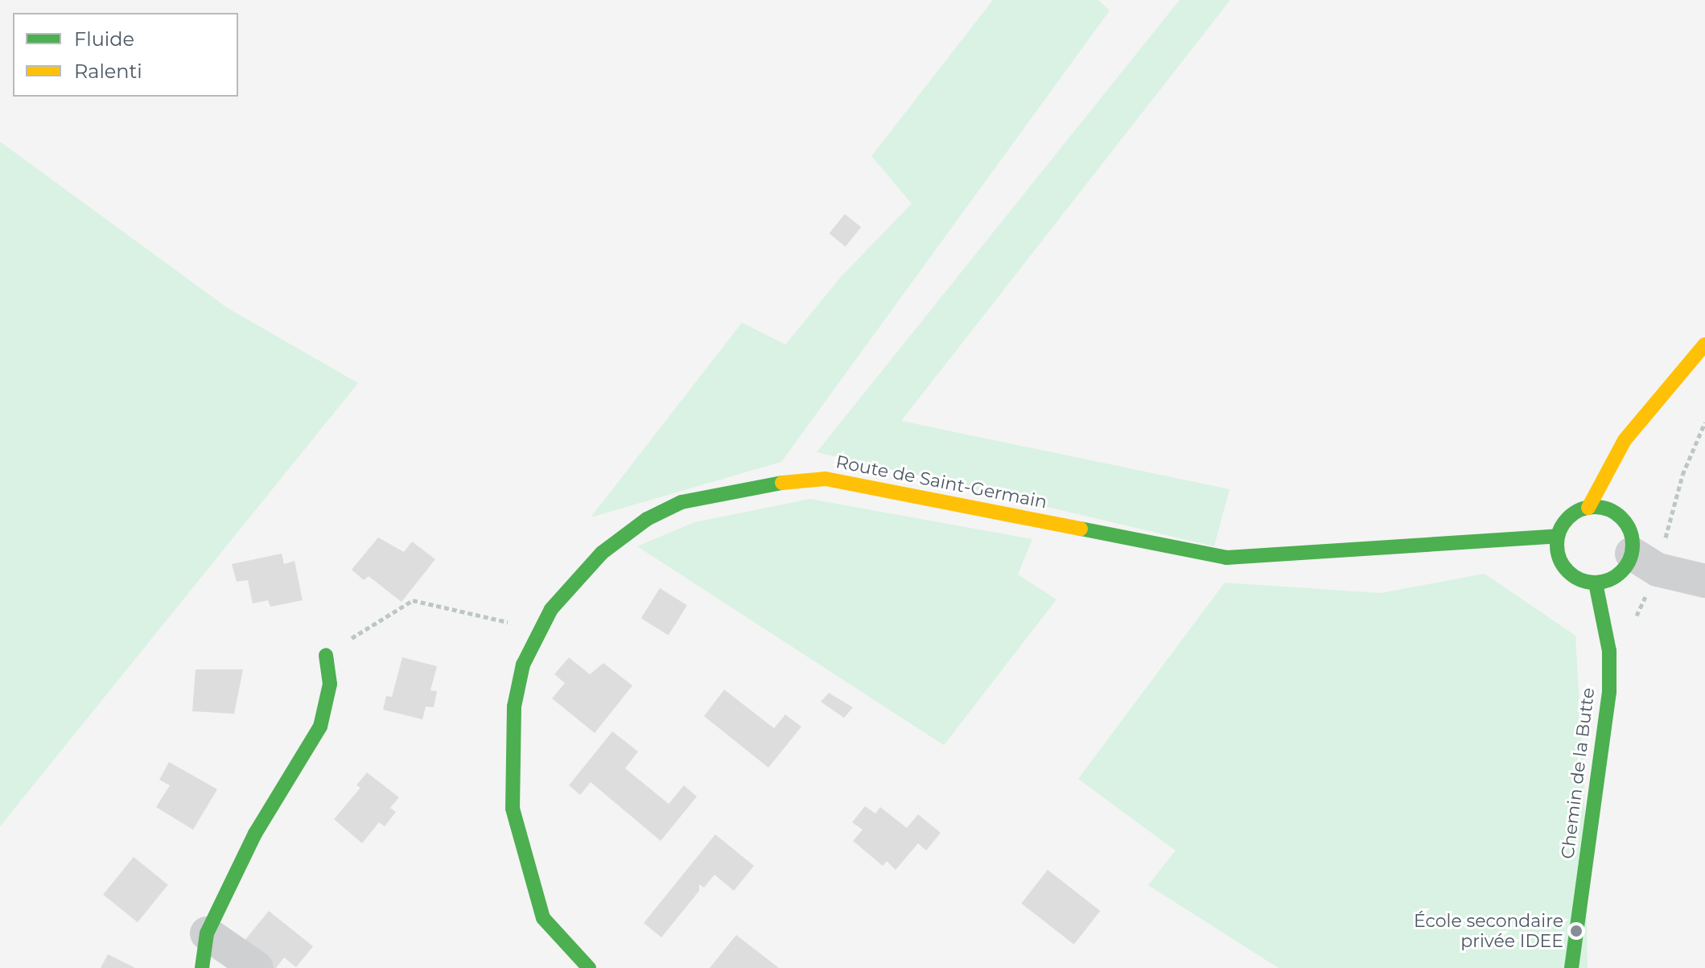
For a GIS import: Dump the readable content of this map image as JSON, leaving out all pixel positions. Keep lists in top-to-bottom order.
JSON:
{
  "streets": {
    "street": ["Route de Saint-Germain", "Chemin de la Butte"]
  },
  "crossings": [
    ["Route de Saint-Germain", "Chemin de la Butte"]
  ],
  "places": ["École secondaire privée IDEE"],
  "legend": ["Fluide", "Ralenti"]
}
